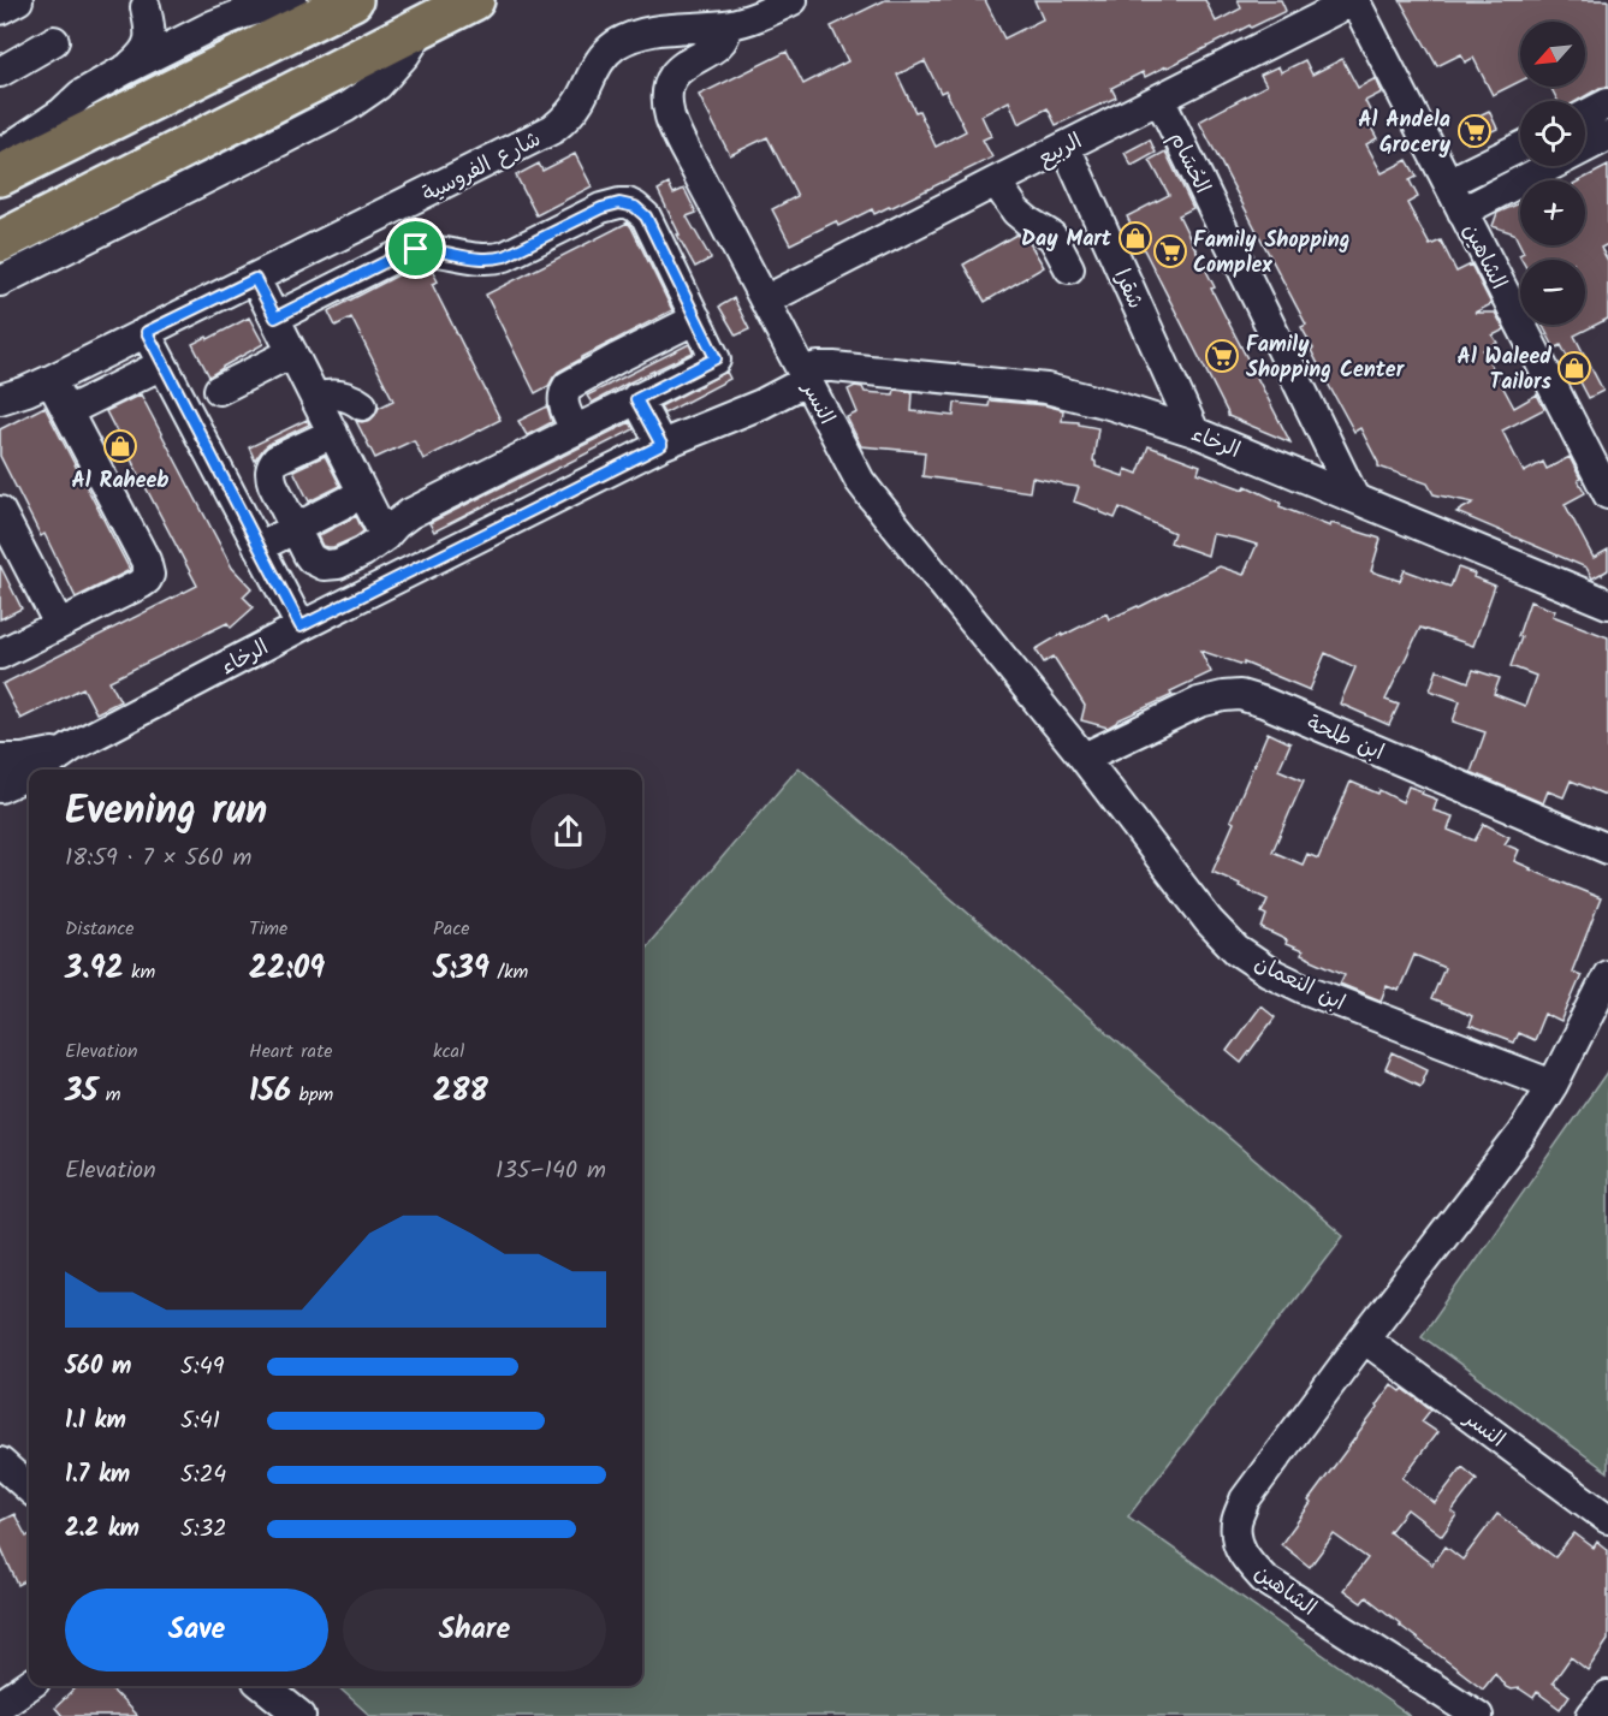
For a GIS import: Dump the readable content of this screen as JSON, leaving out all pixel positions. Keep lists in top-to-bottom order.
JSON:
{
  "streets": {
    "street": [
      "الربيع",
      "الحُسَام",
      "شارع الفروسية",
      "الشاهين",
      "شقرا",
      "النسر",
      "الرخاء",
      "ابن طلحة",
      "ابن النعمان"
    ]
  },
  "crossings": [
    ["الربيع", "الحُسَام"],
    ["الربيع", "الشاهين"],
    ["الربيع", "شقرا"],
    ["الربيع", "النسر"],
    ["الحُسَام", "الرخاء"],
    ["شارع الفروسية", "النسر"],
    ["الشاهين", "النسر"],
    ["شقرا", "الرخاء"],
    ["النسر", "الرخاء"],
    ["النسر", "ابن طلحة"],
    ["النسر", "ابن النعمان"],
    ["ابن طلحة", "ابن النعمان"]
  ],
  "places": {
    "supermarket": ["Al Andela Grocery", "Family Shopping Complex", "Family Shopping Center"],
    "shop": ["Day Mart", "Al Waleed Tailors", "Al Raheeb"]
  },
  "north": "bottom left",
  "page": {
    "map_buttons": ["+", "−"],
    "heading": ["Evening run", "18:59 · 7 × 560 m"],
    "stats": [
      ["Distance", "3.92 km"],
      ["Time", "22:09"],
      ["Pace", "5:39 /km"],
      ["Elevation", "35 m"],
      ["Heart rate", "156 bpm"],
      ["kcal", "288"]
    ],
    "chart": ["Elevation", "135–140 m"],
    "list": [
      {
        "name": "560 m",
        "note": "5:49"
      },
      {
        "name": "1.1 km",
        "note": "5:41"
      },
      {
        "name": "1.7 km",
        "note": "5:24"
      },
      {
        "name": "2.2 km",
        "note": "5:32"
      }
    ],
    "buttons": ["Save", "Share"]
  }
}
